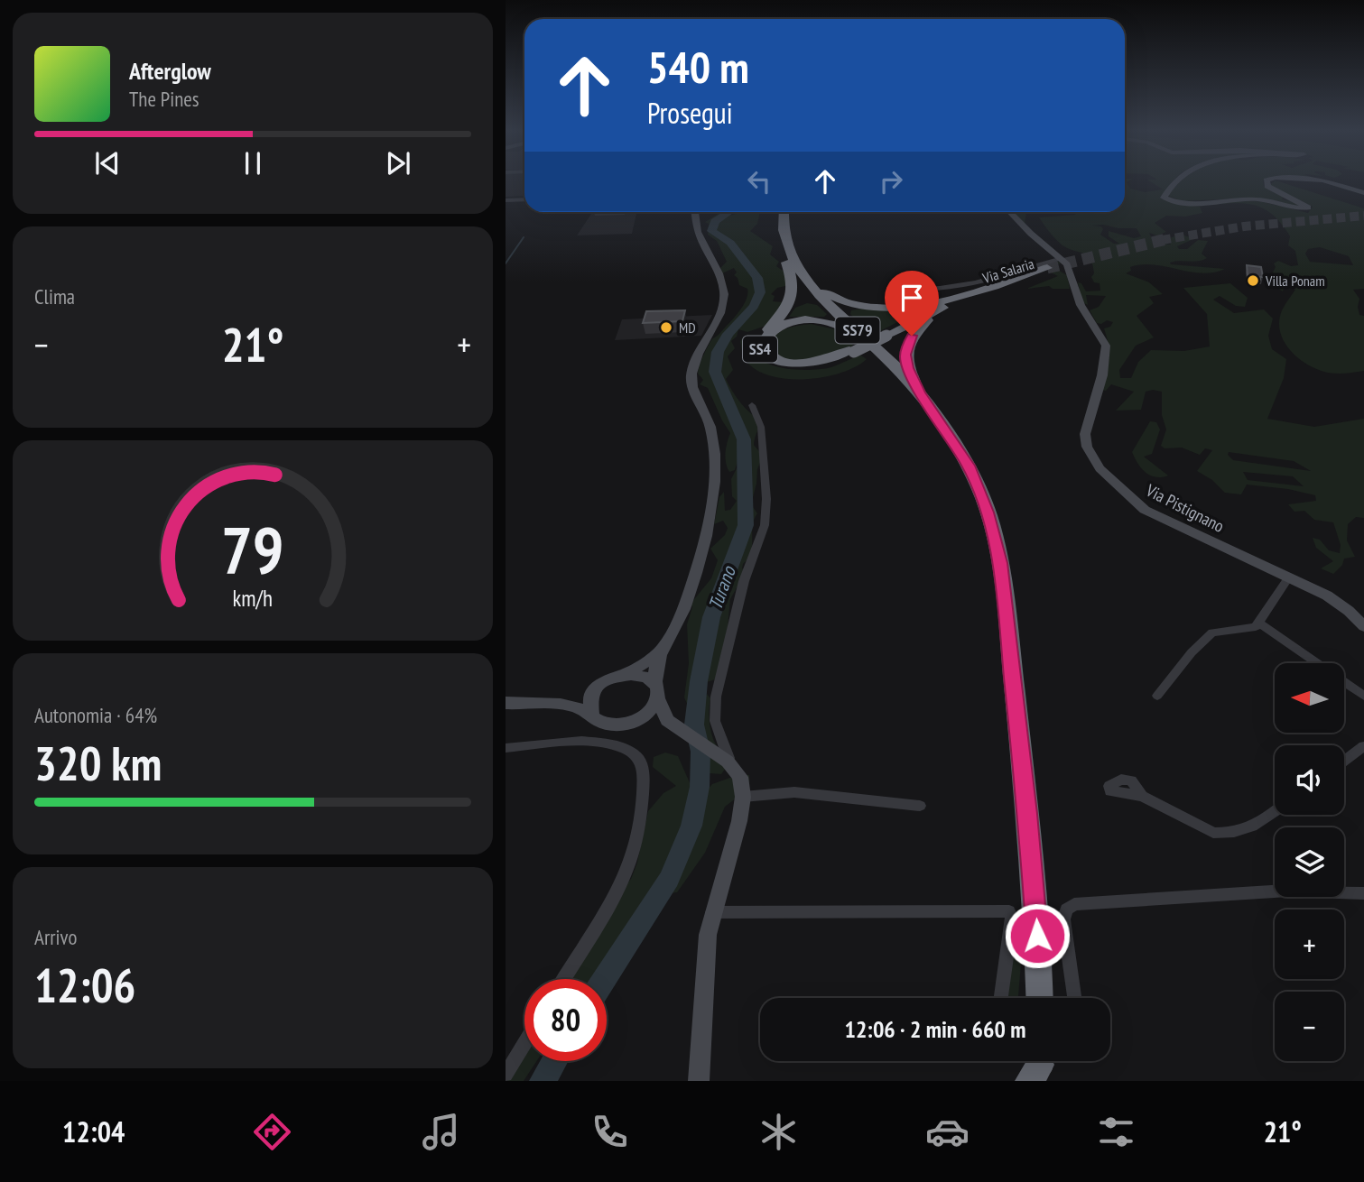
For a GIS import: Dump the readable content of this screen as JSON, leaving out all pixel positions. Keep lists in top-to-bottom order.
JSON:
{
  "streets": {
    "highway": ["Via Salaria", "SS79", "SS4"],
    "street": ["Via Pistignano"]
  },
  "crossings": [
    ["Via Salaria", "SS4"],
    ["SS79", "SS4"]
  ],
  "water": ["Turano"],
  "places": ["Villa Ponam", "MD"],
  "north": "left",
  "page": {
    "turn": ["540 m", "Prosegui"],
    "song": ["Afterglow", "The Pines"],
    "tile": [
      "Clima",
      ["Autonomia · 64%", "320 km"],
      ["Arrivo", "12:06"]
    ],
    "heat": ["−", "21°", "+"],
    "map_buttons": ["+", "−"],
    "limit": "80",
    "trip": "12:06 · 2 min · 660 m",
    "tabs": ["12:04", "21°"],
    "gauge": ["79", "km/h"]
  }
}
